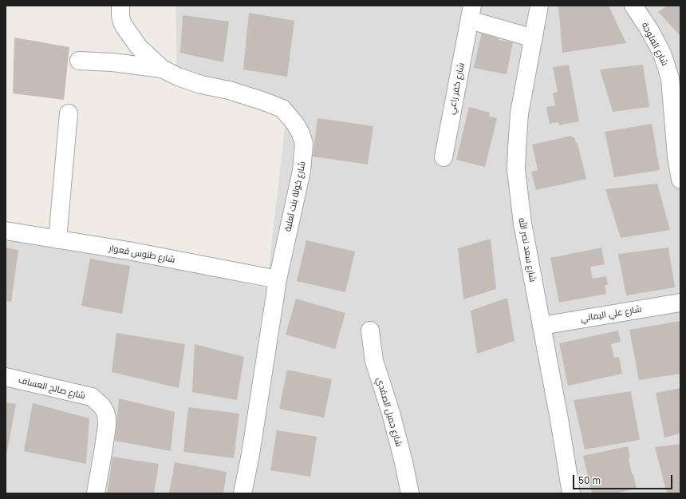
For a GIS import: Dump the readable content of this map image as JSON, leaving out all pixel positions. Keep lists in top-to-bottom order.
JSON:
{
  "streets": {
    "street": [
      "شارع الفلوجة",
      "شارع كفر راعي",
      "شارع خولة بنت ثعلبة",
      "شارع سعد نصر الله",
      "شارع طنوس قعوار",
      "شارع علي اليماني",
      "شارع صالح العساف",
      "شارع جميل الصفدي"
    ]
  },
  "crossings": [
    ["شارع كفر راعي", "شارع سعد نصر الله"],
    ["شارع خولة بنت ثعلبة", "شارع طنوس قعوار"],
    ["شارع سعد نصر الله", "شارع علي اليماني"]
  ],
  "scale_bar": "50 m"
}
